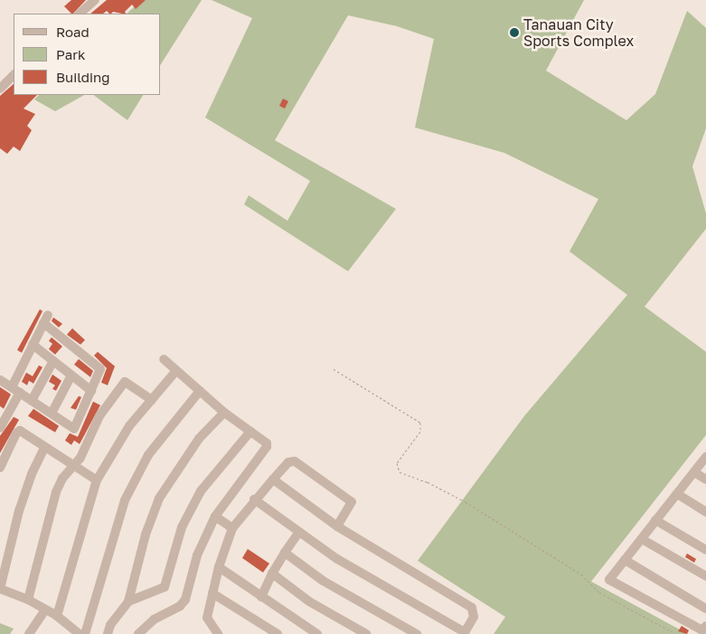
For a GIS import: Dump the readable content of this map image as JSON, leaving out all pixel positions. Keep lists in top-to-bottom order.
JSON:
{
  "places": ["Tanauan City Sports Complex"],
  "legend": ["Road", "Park", "Building"]
}
